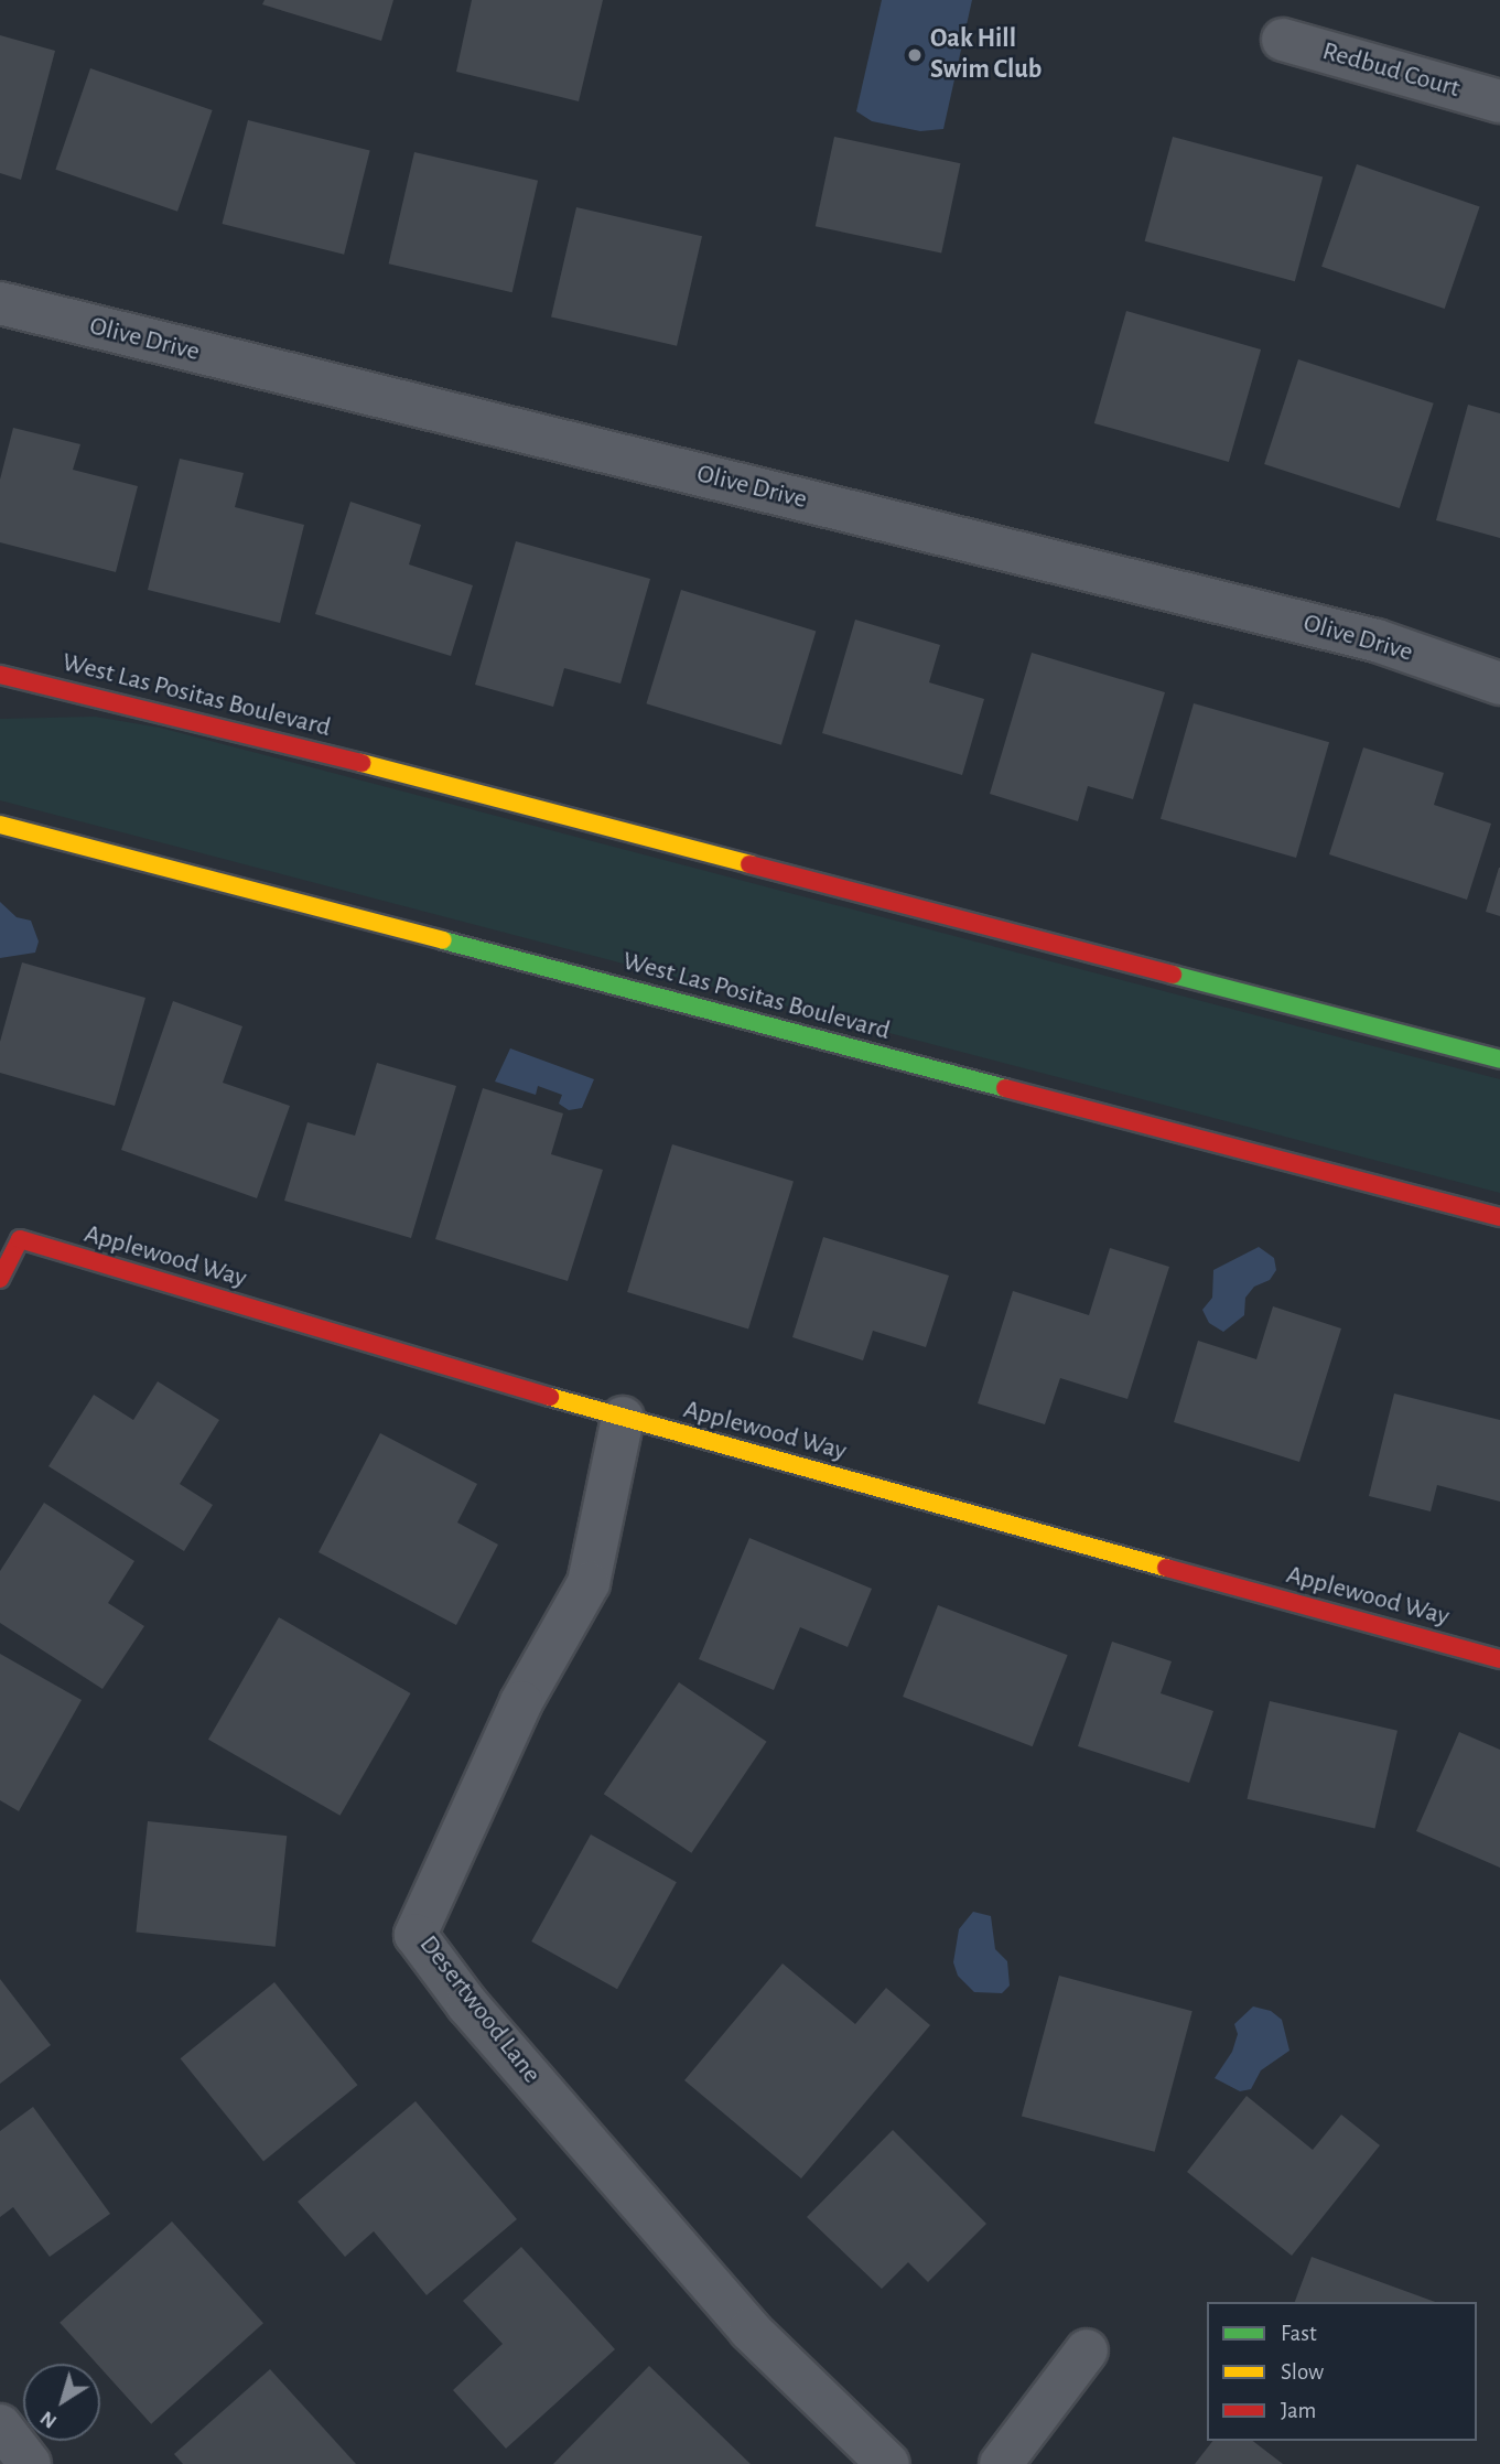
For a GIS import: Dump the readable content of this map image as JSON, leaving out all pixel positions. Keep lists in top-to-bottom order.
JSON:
{
  "streets": {
    "main road": ["West Las Positas Boulevard", "Applewood Way"],
    "street": ["Redbud Court", "Olive Drive", "Desertwood Lane"]
  },
  "crossings": [
    ["Applewood Way", "Desertwood Lane"]
  ],
  "places": ["Oak Hill Swim Club"],
  "legend": ["Fast", "Slow", "Jam"],
  "north": "bottom left"
}
